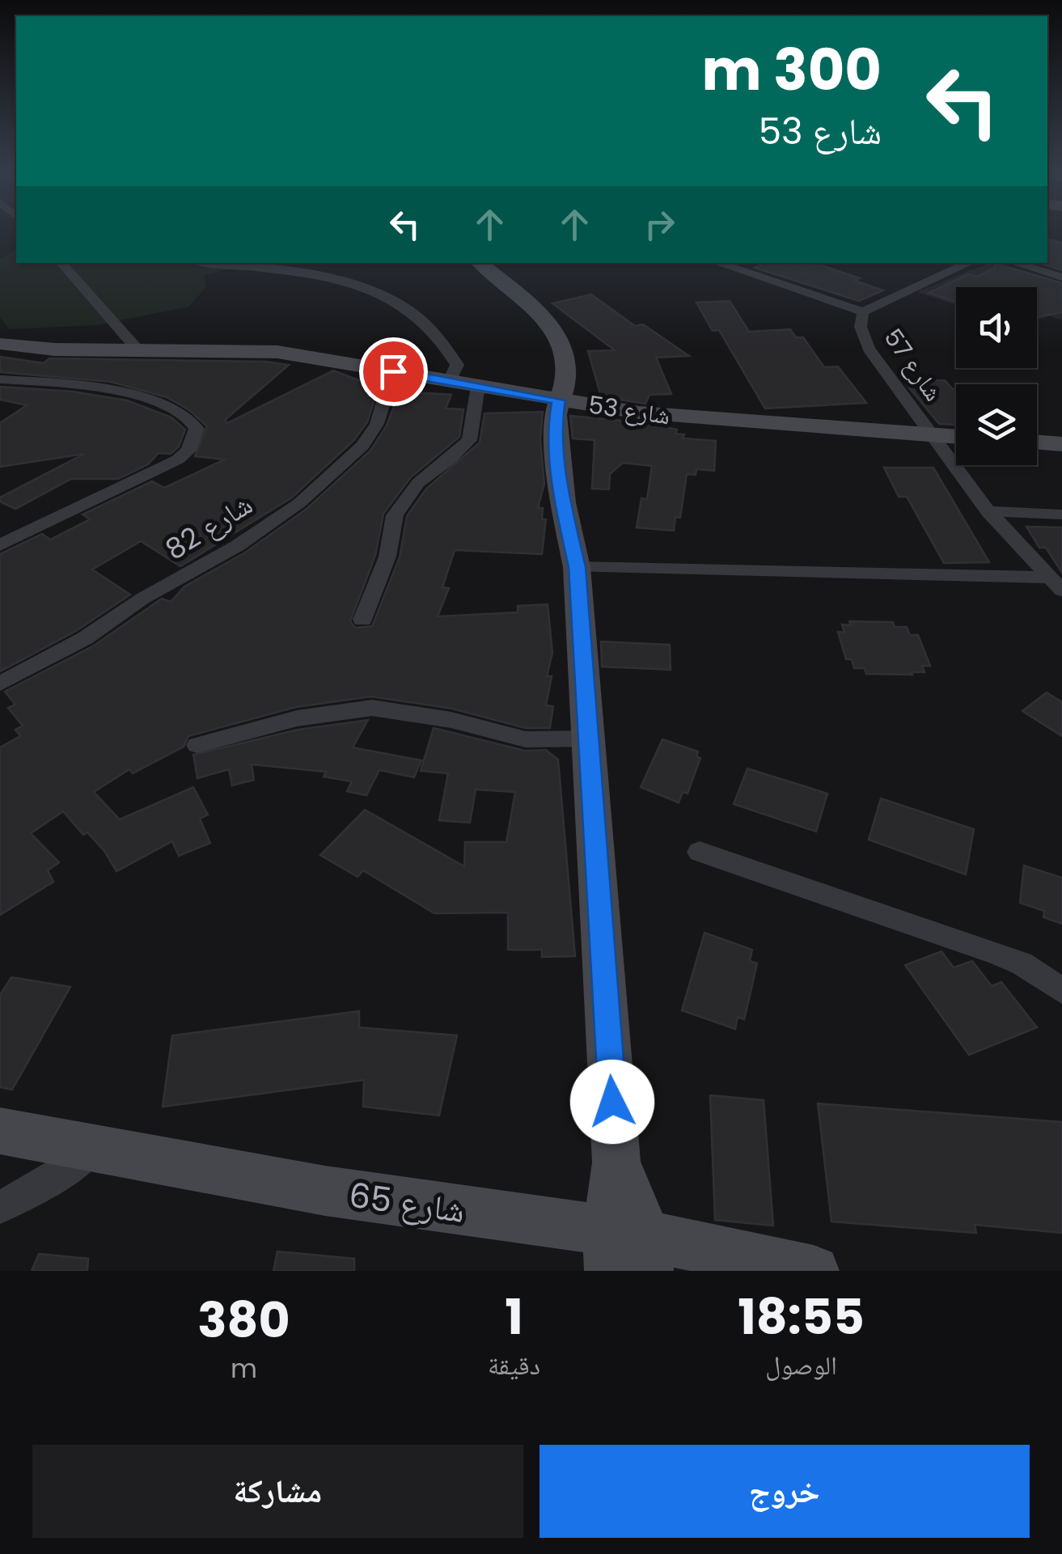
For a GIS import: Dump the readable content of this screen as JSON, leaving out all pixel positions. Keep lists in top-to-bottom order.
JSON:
{
  "streets": {
    "street": [
      "شارع 57",
      "شارع 53",
      "شارع 82",
      "شارع 65"
    ]
  },
  "crossings": [
    ["شارع 57", "شارع 53"],
    ["شارع 53", "شارع 82"]
  ],
  "page": {
    "turn": ["300 m", "شارع 53"],
    "eta": [
      "18:55",
      "الوصول",
      "1",
      "دقيقة",
      "380",
      "m"
    ],
    "buttons": ["خروج", "مشاركة"]
  }
}
